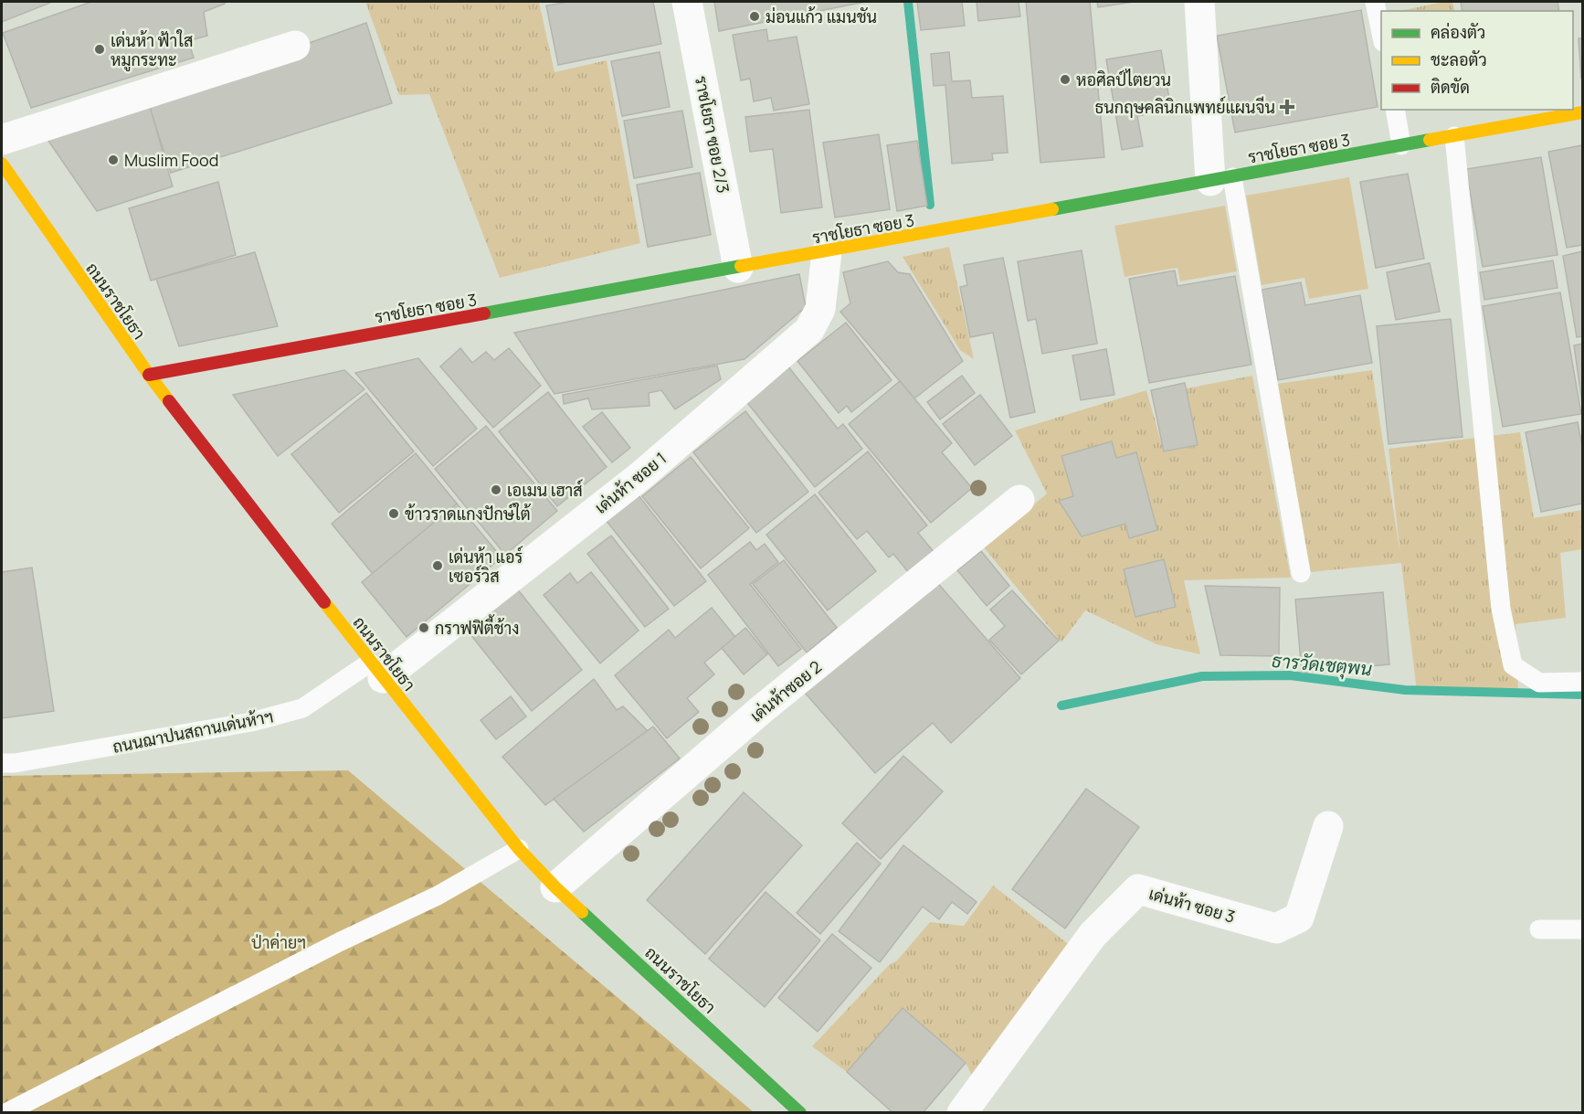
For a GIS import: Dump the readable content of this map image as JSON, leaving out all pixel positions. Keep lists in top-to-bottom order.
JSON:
{
  "streets": {
    "street": [
      "ราชโยธา ซอย 2/3",
      "ราชโยธา ซอย 3",
      "ถนนราชโยธา",
      "เด่นห้า ซอย 1",
      "เด่นห้าซอย 2",
      "เด่นห้า ซอย 3"
    ],
    "lane": ["ถนนฌาปนสถานเด่นห้าฯ"]
  },
  "crossings": [
    ["ราชโยธา ซอย 2/3", "ราชโยธา ซอย 3"],
    ["ราชโยธา ซอย 3", "ถนนราชโยธา"],
    ["ราชโยธา ซอย 3", "เด่นห้า ซอย 1"],
    ["ถนนราชโยธา", "เด่นห้า ซอย 1"],
    ["ถนนราชโยธา", "เด่นห้าซอย 2"],
    ["ถนนราชโยธา", "ถนนฌาปนสถานเด่นห้าฯ"],
    ["เด่นห้า ซอย 1", "ถนนฌาปนสถานเด่นห้าฯ"]
  ],
  "water": ["ธารวัดเชตุพน"],
  "parks": ["ป่าค่ายฯ"],
  "places": {
    "other": [
      "ม่อนแก้ว แมนชัน",
      "เด่นห้า ฟ้าใส หมูกระทะ",
      "หอศิลป์ไตยวน",
      "Muslim Food",
      "เอเมน เฮาส์",
      "ข้าวราดแกงปักษ์ใต้",
      "เด่นห้า แอร์ เซอร์วิส",
      "กราฟฟิตี้ช้าง"
    ],
    "health": ["ธนกฤษคลินิกแพทย์แผนจีน"]
  },
  "legend": ["คล่องตัว", "ชะลอตัว", "ติดขัด"]
}
